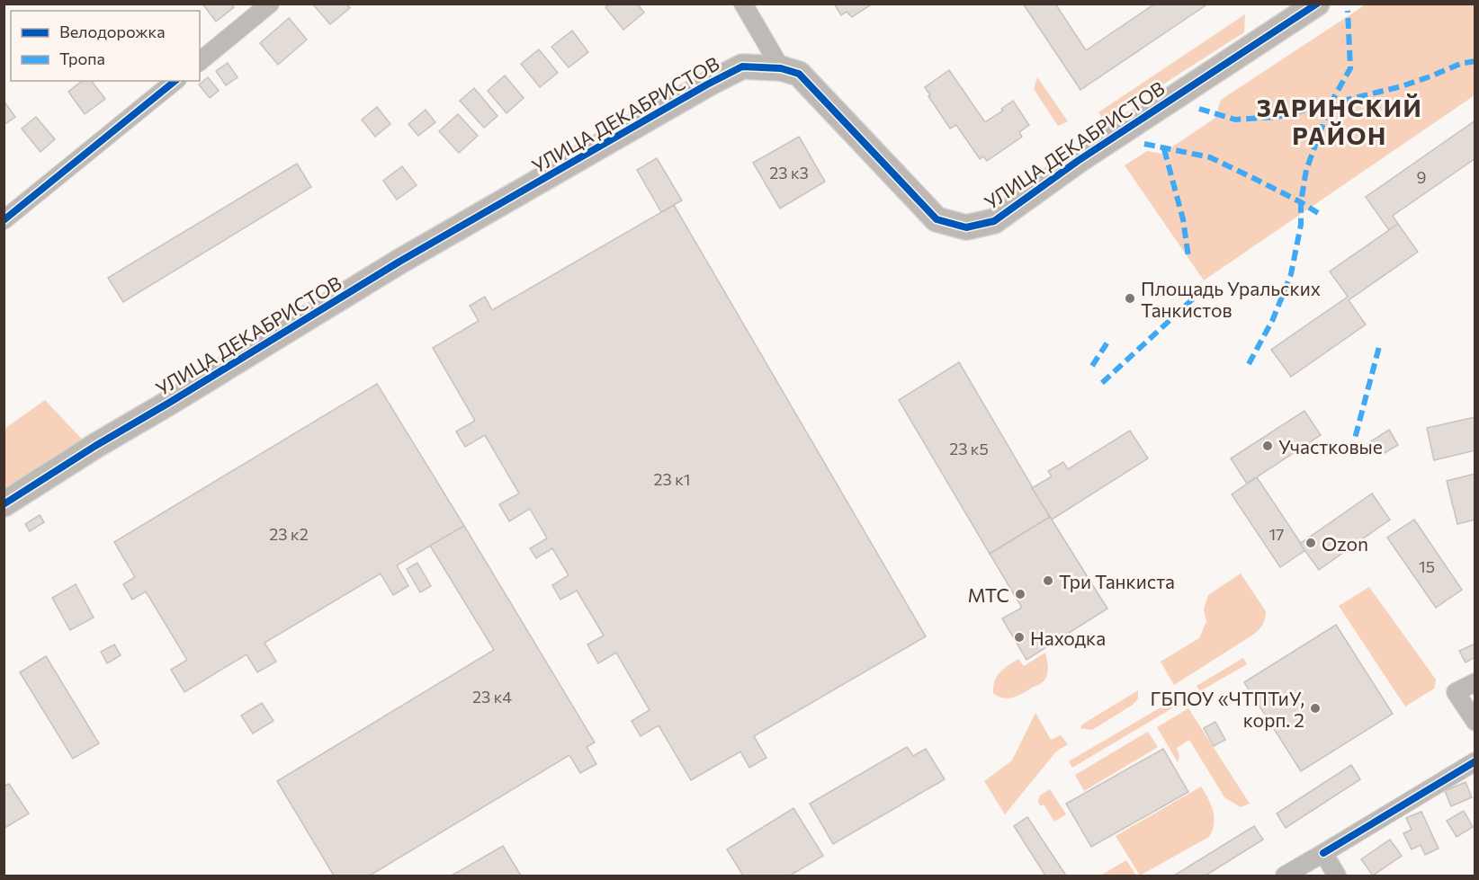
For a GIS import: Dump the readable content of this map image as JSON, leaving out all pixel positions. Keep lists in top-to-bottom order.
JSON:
{
  "streets": {
    "street": ["УЛИЦА ДЕКАБРИСТОВ"]
  },
  "districts": ["ЗАРИНСКИЙ РАЙОН"],
  "places": [
    "Площадь Уральских Танкистов",
    "Участковые",
    "Ozon",
    "Три Танкиста",
    "МТС",
    "Находка",
    "ГБПОУ «ЧТПТиУ, корп. 2"
  ],
  "house_numbers": [
    "23 к3",
    "9",
    "23 к5",
    "23 к1",
    "23 к2",
    "17",
    "15",
    "23 к4"
  ],
  "legend": ["Велодорожка", "Тропа"]
}
